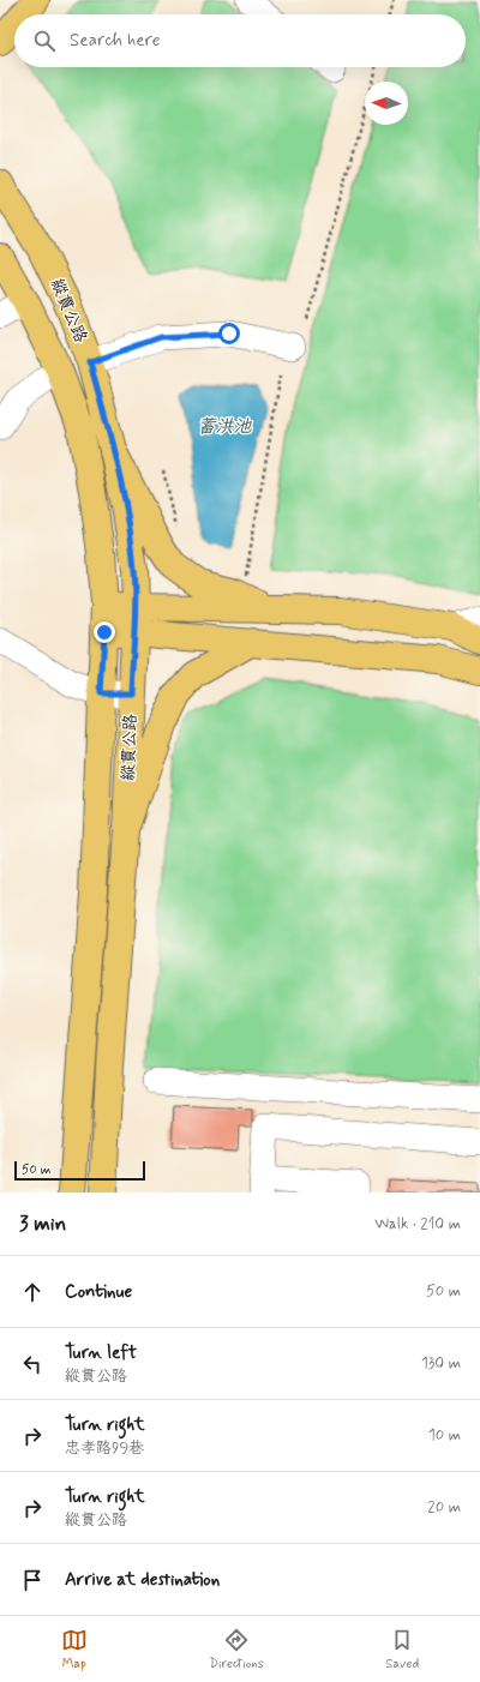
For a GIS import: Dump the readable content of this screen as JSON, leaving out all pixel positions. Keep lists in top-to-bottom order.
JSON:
{
  "streets": {
    "main road": ["縱貫公路"]
  },
  "water": ["蓄洪池"],
  "scale_bar": "50 m",
  "north": "left",
  "page": {
    "search": "Search here",
    "scale": "50 m",
    "heading": ["3 min", "Walk · 210 m"],
    "list": [
      ["Continue", "50 m"],
      ["Turn left", "縱貫公路", "130 m"],
      ["Turn right", "忠孝路99巷", "10 m"],
      ["Turn right", "縱貫公路", "20 m"],
      "Arrive at destination"
    ],
    "nav": ["Map", "Directions", "Saved"]
  }
}
